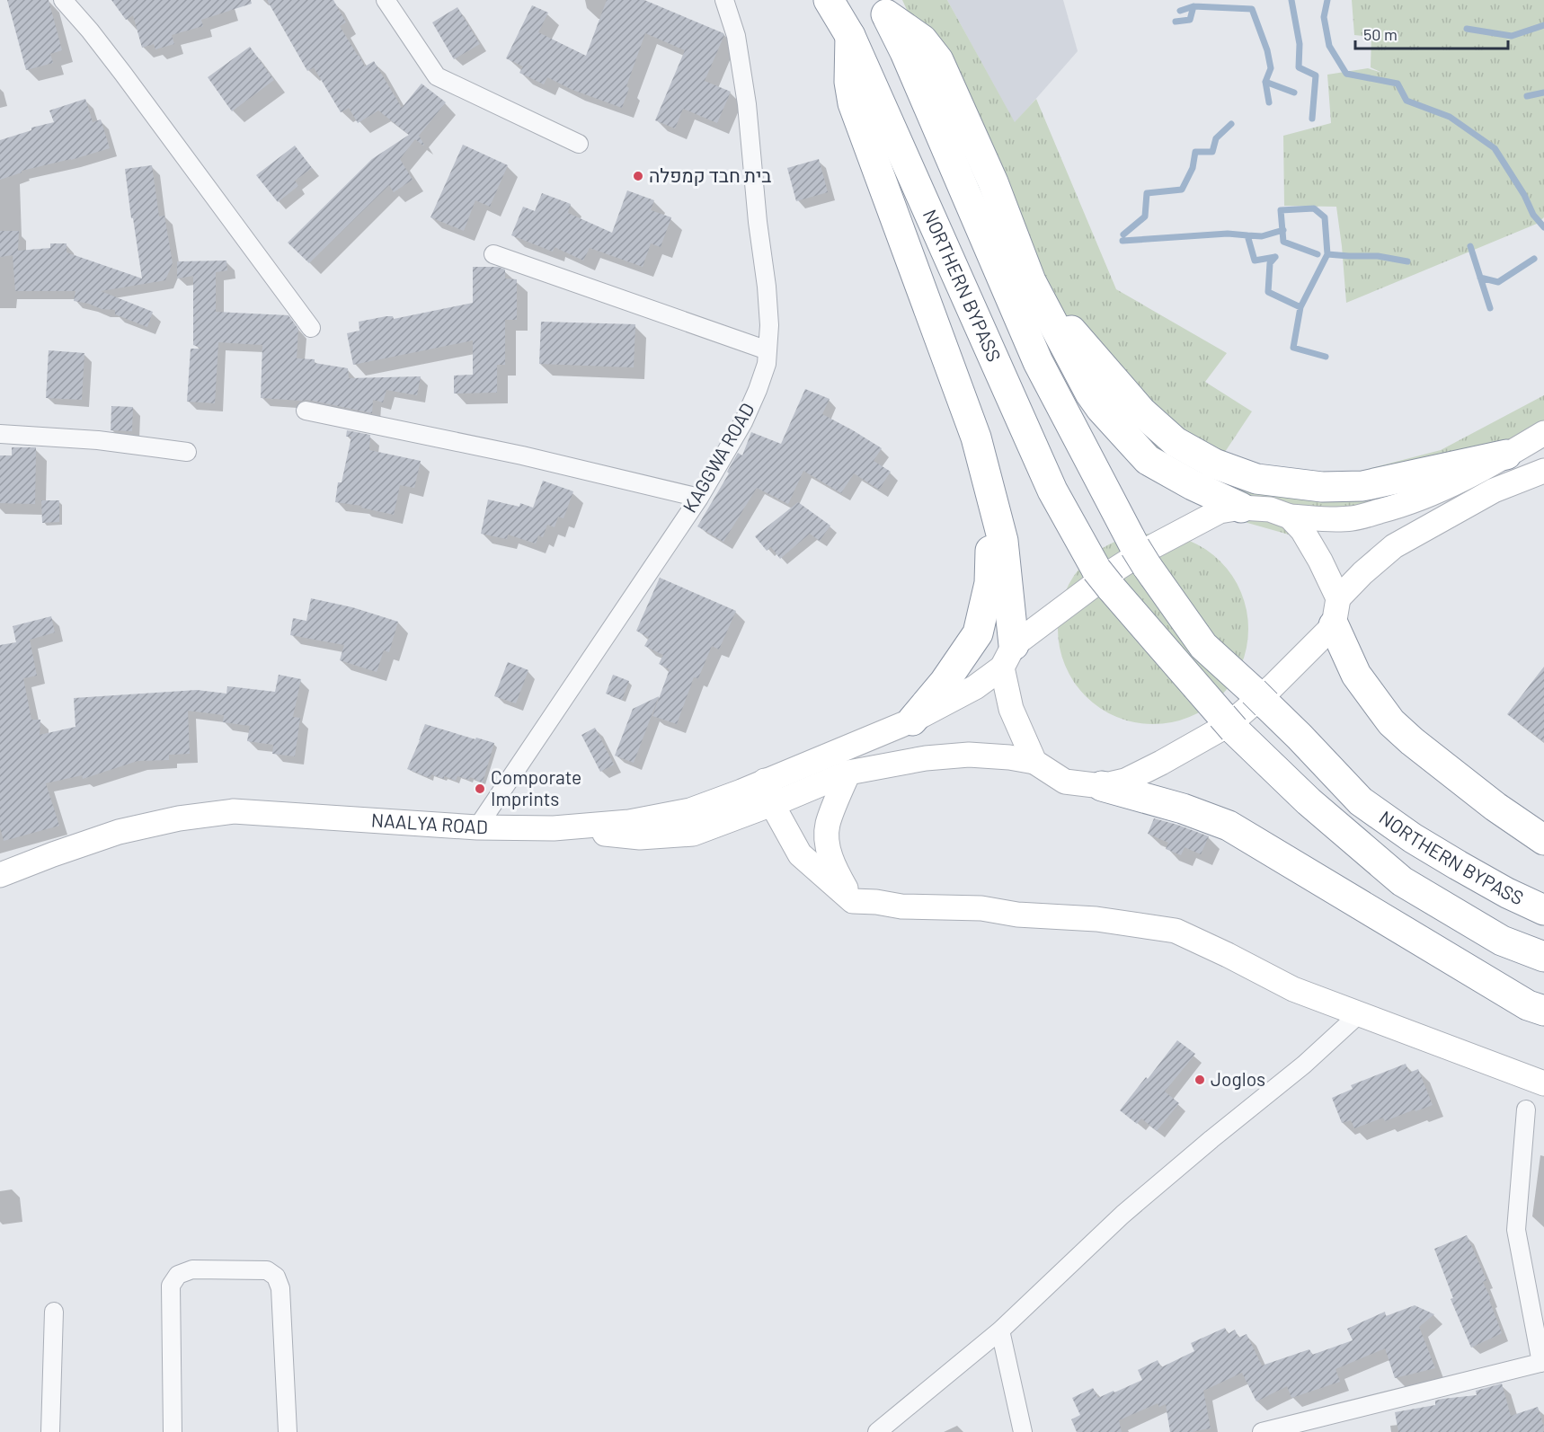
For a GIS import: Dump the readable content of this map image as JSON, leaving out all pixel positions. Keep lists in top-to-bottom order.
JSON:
{
  "streets": {
    "highway": ["NORTHERN BYPASS"],
    "main road": ["NAALYA ROAD"],
    "street": ["KAGGWA ROAD"]
  },
  "crossings": [
    ["KAGGWA ROAD", "NAALYA ROAD"]
  ],
  "places": ["בית חבד קמפלה", "Comporate Imprints", "Joglos"],
  "scale_bar": "50 m"
}
